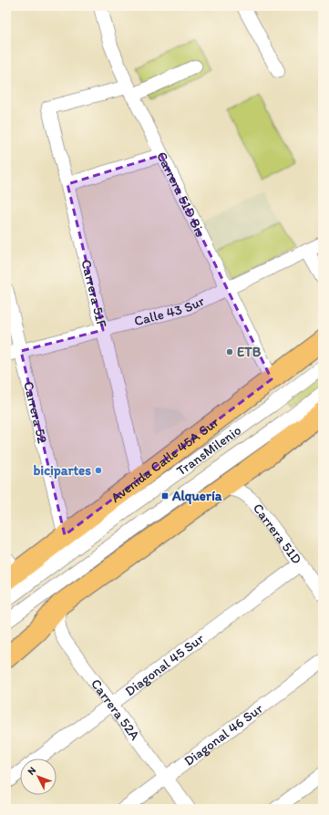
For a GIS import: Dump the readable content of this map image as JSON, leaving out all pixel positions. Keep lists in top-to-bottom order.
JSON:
{
  "streets": {
    "highway": ["Avenida Calle 45A Sur"],
    "street": [
      "Carrera 51D Bis",
      "Carrera 51F",
      "Calle 43 Sur",
      "Carrera 52",
      "TransMilenio",
      "Carrera 51D",
      "Diagonal 45 Sur",
      "Carrera 52A",
      "Diagonal 46 Sur"
    ]
  },
  "crossings": [
    ["Carrera 51D Bis", "Carrera 51F"],
    ["Carrera 51D Bis", "Calle 43 Sur"],
    ["Carrera 51D Bis", "Avenida Calle 45A Sur"],
    ["Carrera 51F", "Calle 43 Sur"],
    ["Carrera 51F", "Avenida Calle 45A Sur"],
    ["Calle 43 Sur", "Carrera 52"],
    ["Carrera 52", "Avenida Calle 45A Sur"],
    ["Carrera 51D", "Diagonal 45 Sur"],
    ["Diagonal 45 Sur", "Carrera 52A"],
    ["Carrera 52A", "Diagonal 46 Sur"]
  ],
  "places": {
    "other": ["ETB", "bicipartes"],
    "transit": ["Alquería"]
  },
  "north": "top left"
}
